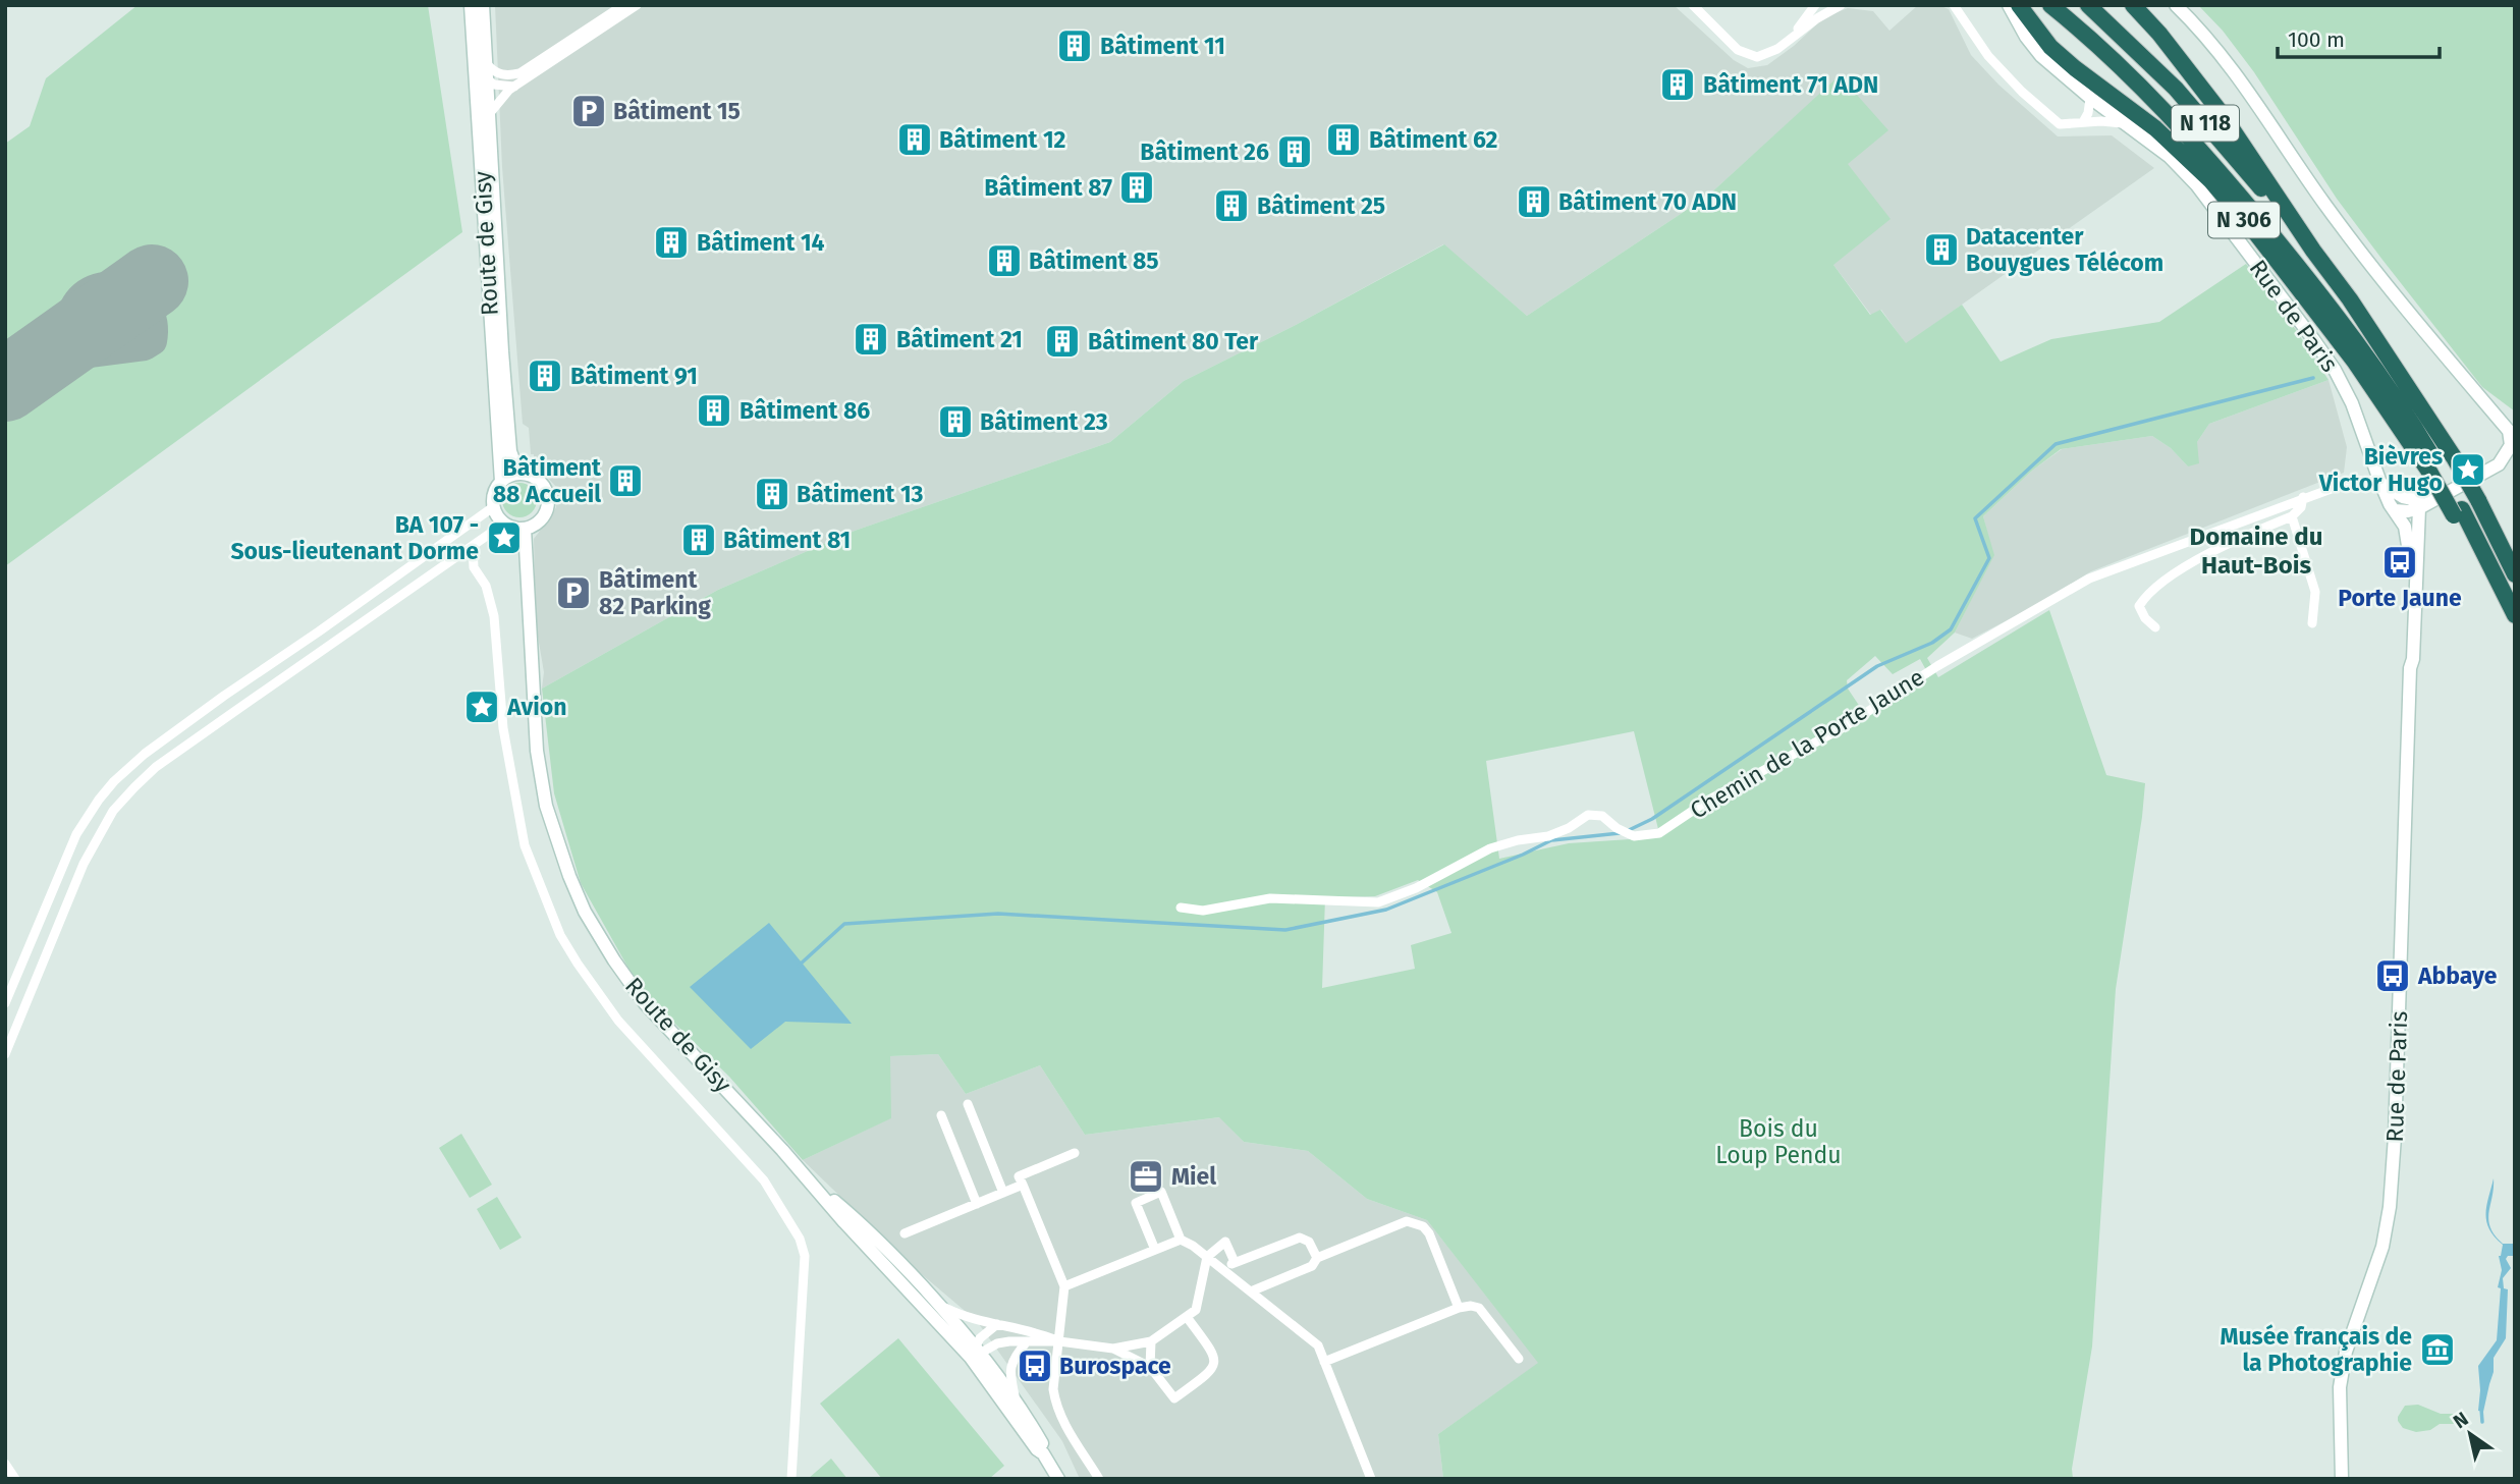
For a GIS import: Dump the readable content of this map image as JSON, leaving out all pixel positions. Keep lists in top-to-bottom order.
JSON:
{
  "streets": {
    "highway": ["N 118", "N 306"],
    "street": ["Route de Gisy", "Rue de Paris", "Chemin de la Porte Jaune"]
  },
  "crossings": [
    ["N 118", "N 306"],
    ["Rue de Paris", "Chemin de la Porte Jaune"]
  ],
  "districts": ["Domaine du Haut-Bois"],
  "parks": ["Bois du Loup Pendu"],
  "places": {
    "building": [
      "Bâtiment 11",
      "Bâtiment 71 ADN",
      "Bâtiment 12",
      "Bâtiment 62",
      "Bâtiment 26",
      "Bâtiment 87",
      "Bâtiment 70 ADN",
      "Bâtiment 25",
      "Bâtiment 14",
      "Datacenter Bouygues Télécom",
      "Bâtiment 85",
      "Bâtiment 21",
      "Bâtiment 80 Ter",
      "Bâtiment 91",
      "Bâtiment 86",
      "Bâtiment 23",
      "Bâtiment 88 Accueil",
      "Bâtiment 13",
      "Bâtiment 81"
    ],
    "parking": ["Bâtiment 15", "Bâtiment 82 Parking"],
    "place": ["Bièvres Victor Hugo", "BA 107 - Sous-lieutenant Dorme", "Avion"],
    "bus stop": ["Porte Jaune", "Abbaye", "Burospace"],
    "office": ["Miel"],
    "museum": ["Musée français de la Photographie"]
  },
  "scale_bar": "100 m",
  "north": "top left"
}
